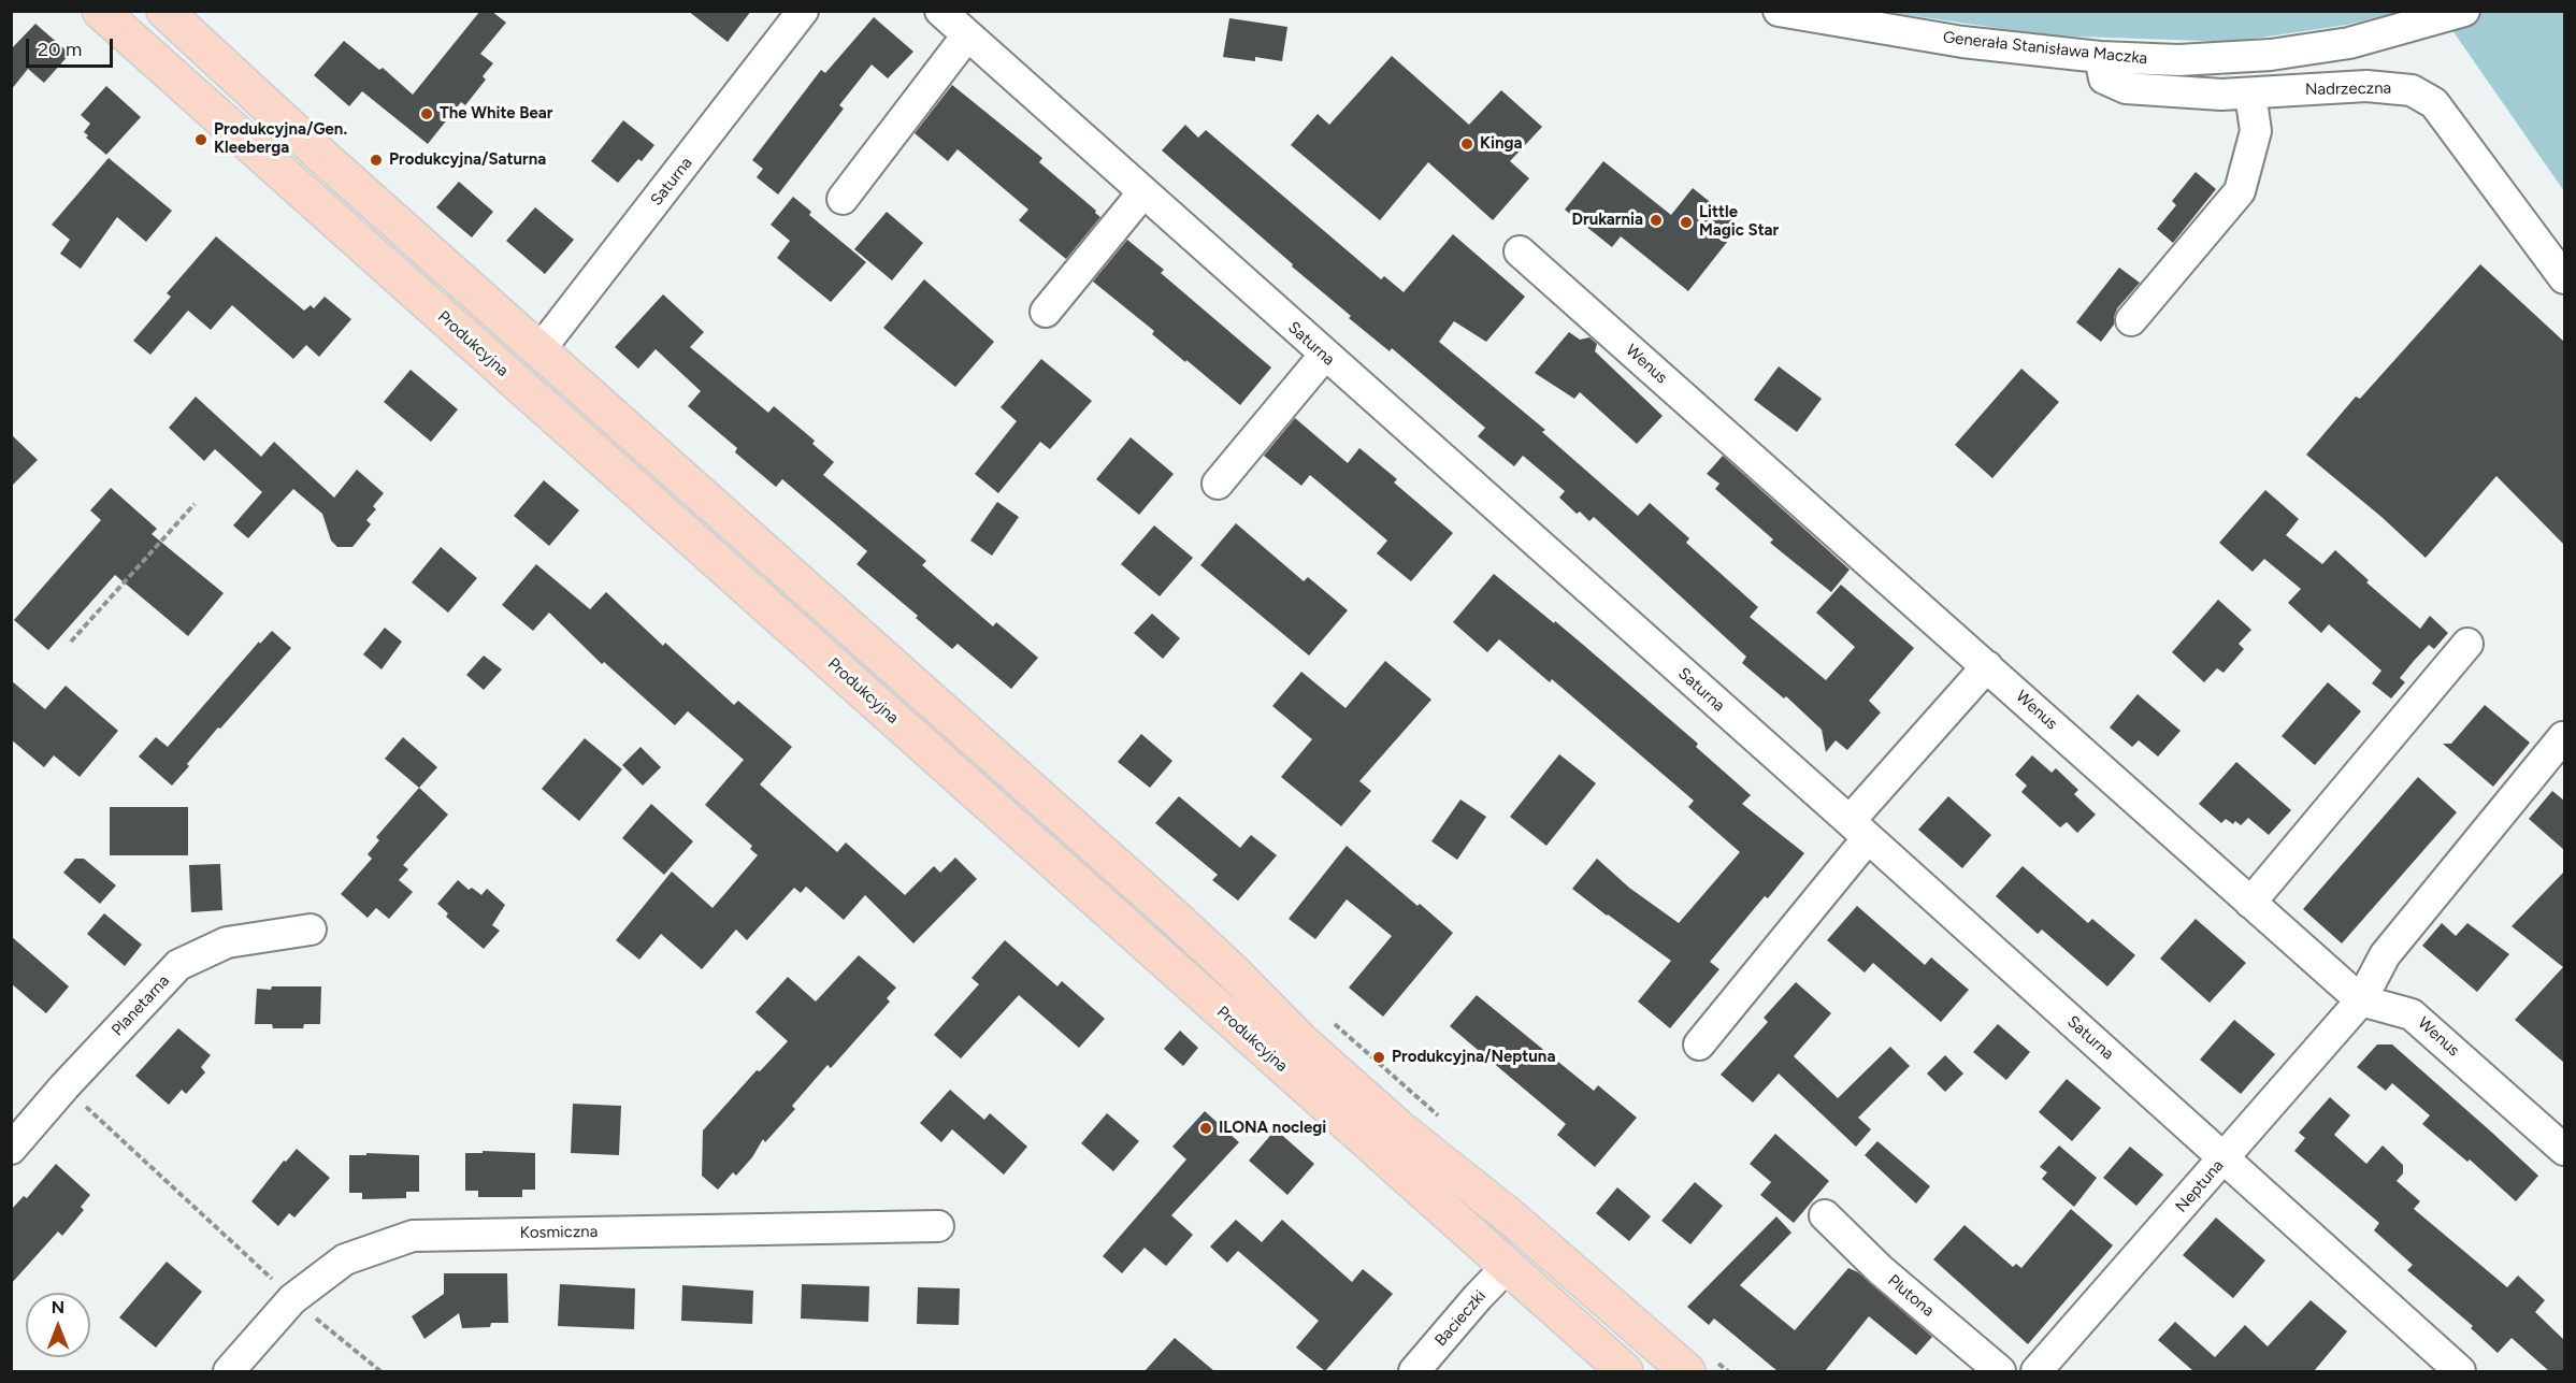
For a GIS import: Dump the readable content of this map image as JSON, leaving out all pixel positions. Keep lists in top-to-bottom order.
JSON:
{
  "streets": {
    "main road": ["Produkcyjna"],
    "street": [
      "Generała Stanisława Maczka",
      "Nadrzeczna",
      "Saturna",
      "Wenus",
      "Planetarna",
      "Neptuna",
      "Kosmiczna",
      "Plutona",
      "Bacieczki"
    ]
  },
  "crossings": [
    ["Generała Stanisława Maczka", "Nadrzeczna"],
    ["Saturna", "Produkcyjna"],
    ["Saturna", "Neptuna"],
    ["Produkcyjna", "Bacieczki"],
    ["Wenus", "Neptuna"]
  ],
  "places": [
    "The White Bear",
    "Produkcyjna/Gen. Kleeberga",
    "Kinga",
    "Produkcyjna/Saturna",
    "Drukarnia",
    "Little Magic Star",
    "Produkcyjna/Neptuna",
    "ILONA noclegi"
  ],
  "scale_bar": "20 m",
  "north": "top"
}
